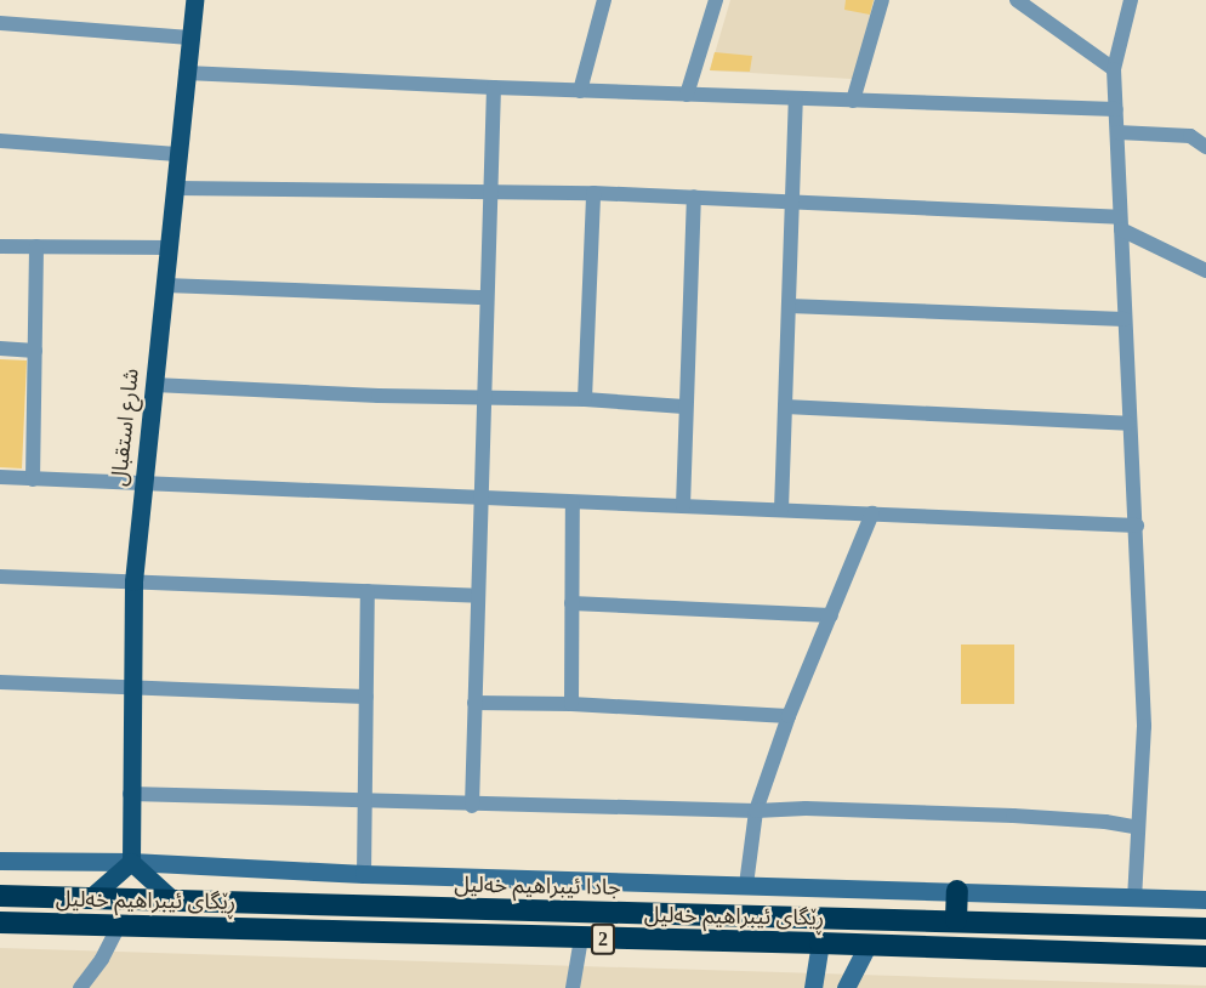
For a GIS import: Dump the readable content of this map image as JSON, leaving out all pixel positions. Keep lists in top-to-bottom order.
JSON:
{
  "streets": {
    "highway": ["جادا ئیبراهیم خەلیل", "ڕێگای ئیبراهیم خەلیل", "2"],
    "main road": ["شارع استقبال"]
  }
}
